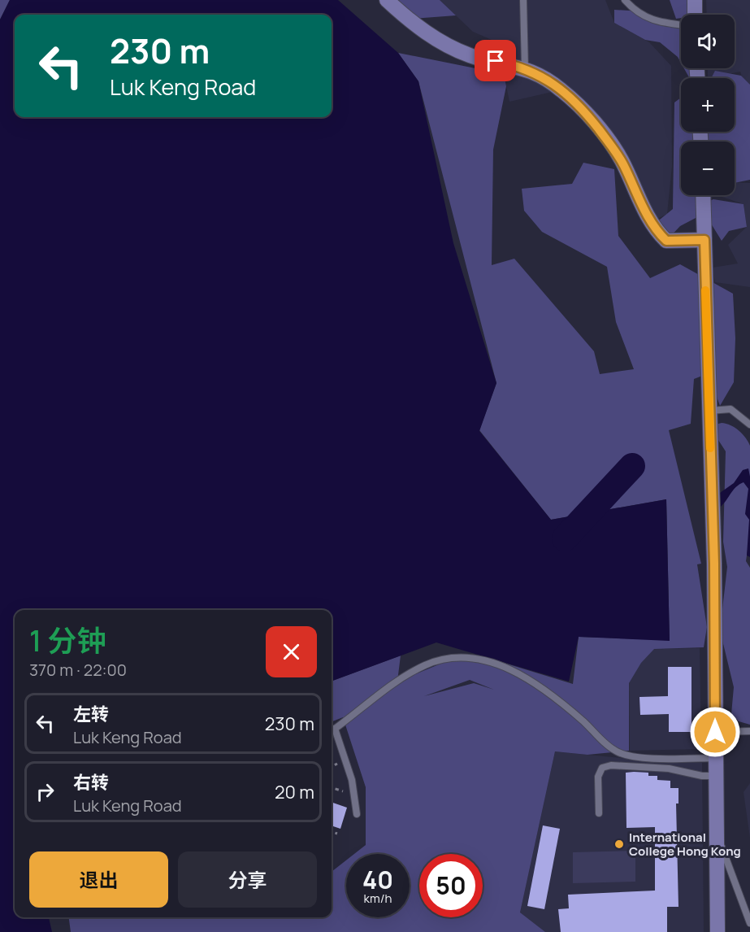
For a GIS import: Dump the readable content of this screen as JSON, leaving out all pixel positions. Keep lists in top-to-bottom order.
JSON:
{
  "places": ["International College Hong Kong"],
  "page": {
    "map_buttons": ["+", "−"],
    "turn": ["230 m", "Luk Keng Road"],
    "heading": ["1 分钟", "370 m · 22:00"],
    "list": [
      {
        "name": "左转",
        "note": "Luk Keng Road",
        "value": "230 m"
      },
      {
        "name": "右转",
        "note": "Luk Keng Road",
        "value": "20 m"
      }
    ],
    "buttons": ["退出", "分享"],
    "speed": "40 km/h",
    "limit": "50"
  }
}
